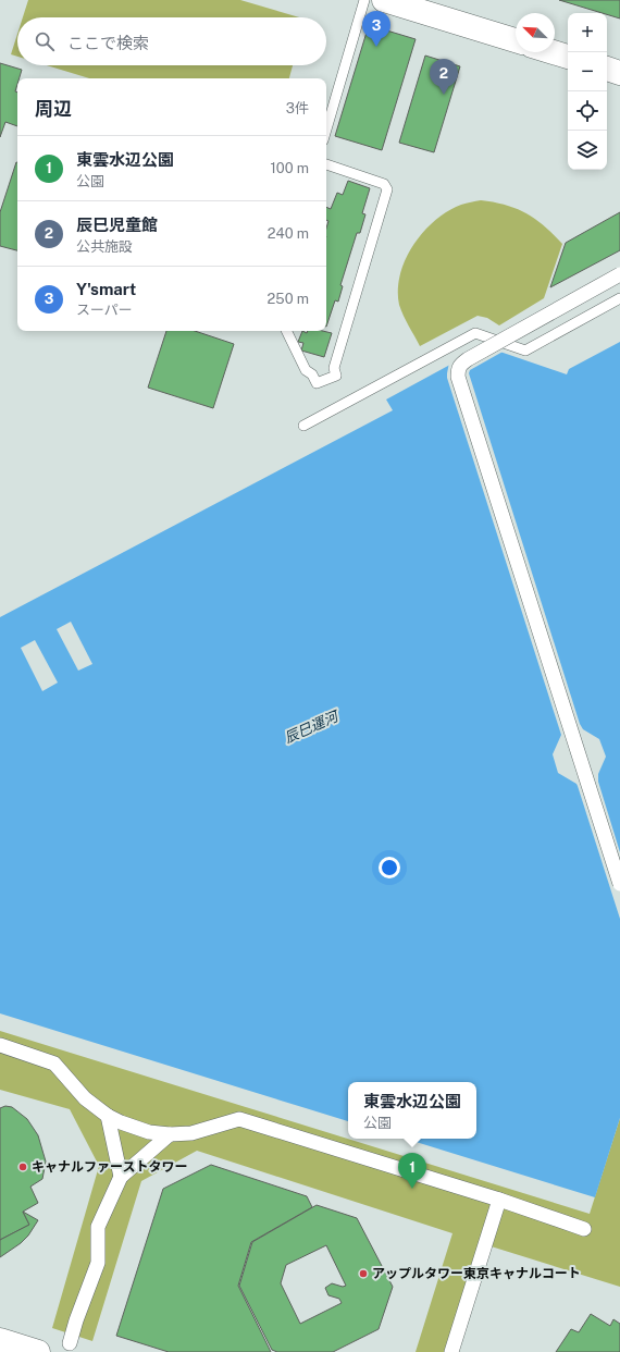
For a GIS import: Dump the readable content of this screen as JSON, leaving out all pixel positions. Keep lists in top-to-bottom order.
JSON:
{
  "water": ["辰巳運河"],
  "places": ["キャナルファーストタワー", "アップルタワー東京キャナルコート"],
  "north": "top left",
  "page": {
    "pins": ["3", "2", "1"],
    "map_buttons": ["+", "−"],
    "search": "ここで検索",
    "heading": ["周辺", "3件"],
    "list": [
      {
        "mark": "1",
        "name": "東雲水辺公園",
        "note": "公園",
        "value": "100 m"
      },
      {
        "mark": "2",
        "name": "辰巳児童館",
        "note": "公共施設",
        "value": "240 m"
      },
      {
        "mark": "3",
        "name": "Y'smart",
        "note": "スーパー",
        "value": "250 m"
      }
    ],
    "popup": ["東雲水辺公園", "公園"]
  }
}
